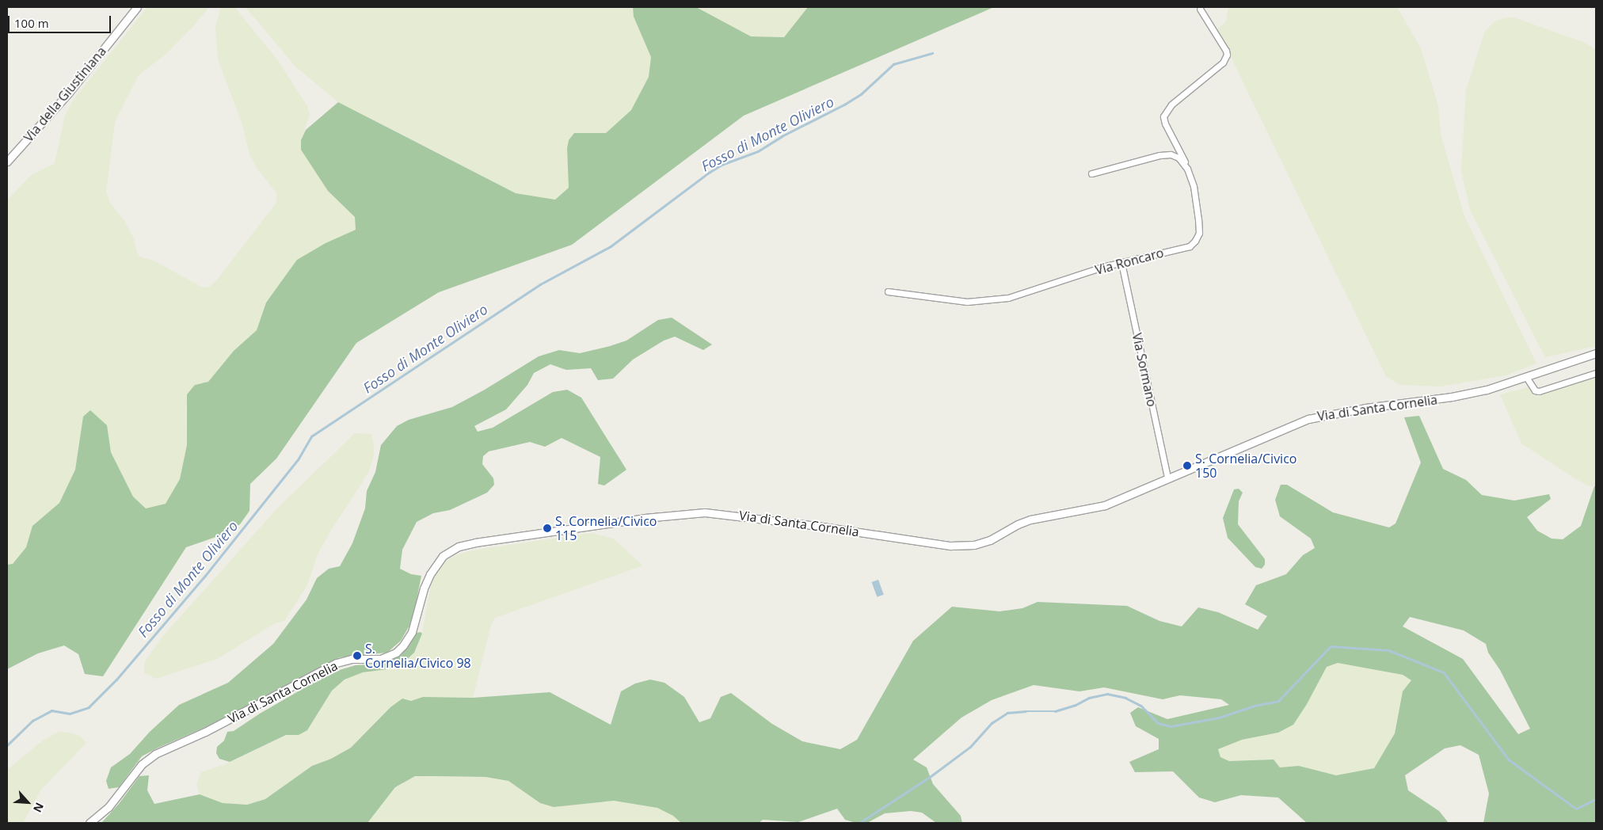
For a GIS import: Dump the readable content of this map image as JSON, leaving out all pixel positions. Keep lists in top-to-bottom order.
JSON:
{
  "streets": {
    "street": [
      "Via della Giustiniana",
      "Via Roncaro",
      "Via Sormano",
      "Via di Santa Cornelia"
    ]
  },
  "crossings": [
    ["Via Roncaro", "Via Sormano"],
    ["Via Sormano", "Via di Santa Cornelia"]
  ],
  "water": ["Fosso di Monte Oliviero"],
  "places": ["S. Cornelia/Civico 150", "S. Cornelia/Civico 115", "S. Cornelia/Civico 98"],
  "scale_bar": "100 m",
  "north": "bottom right"
}
